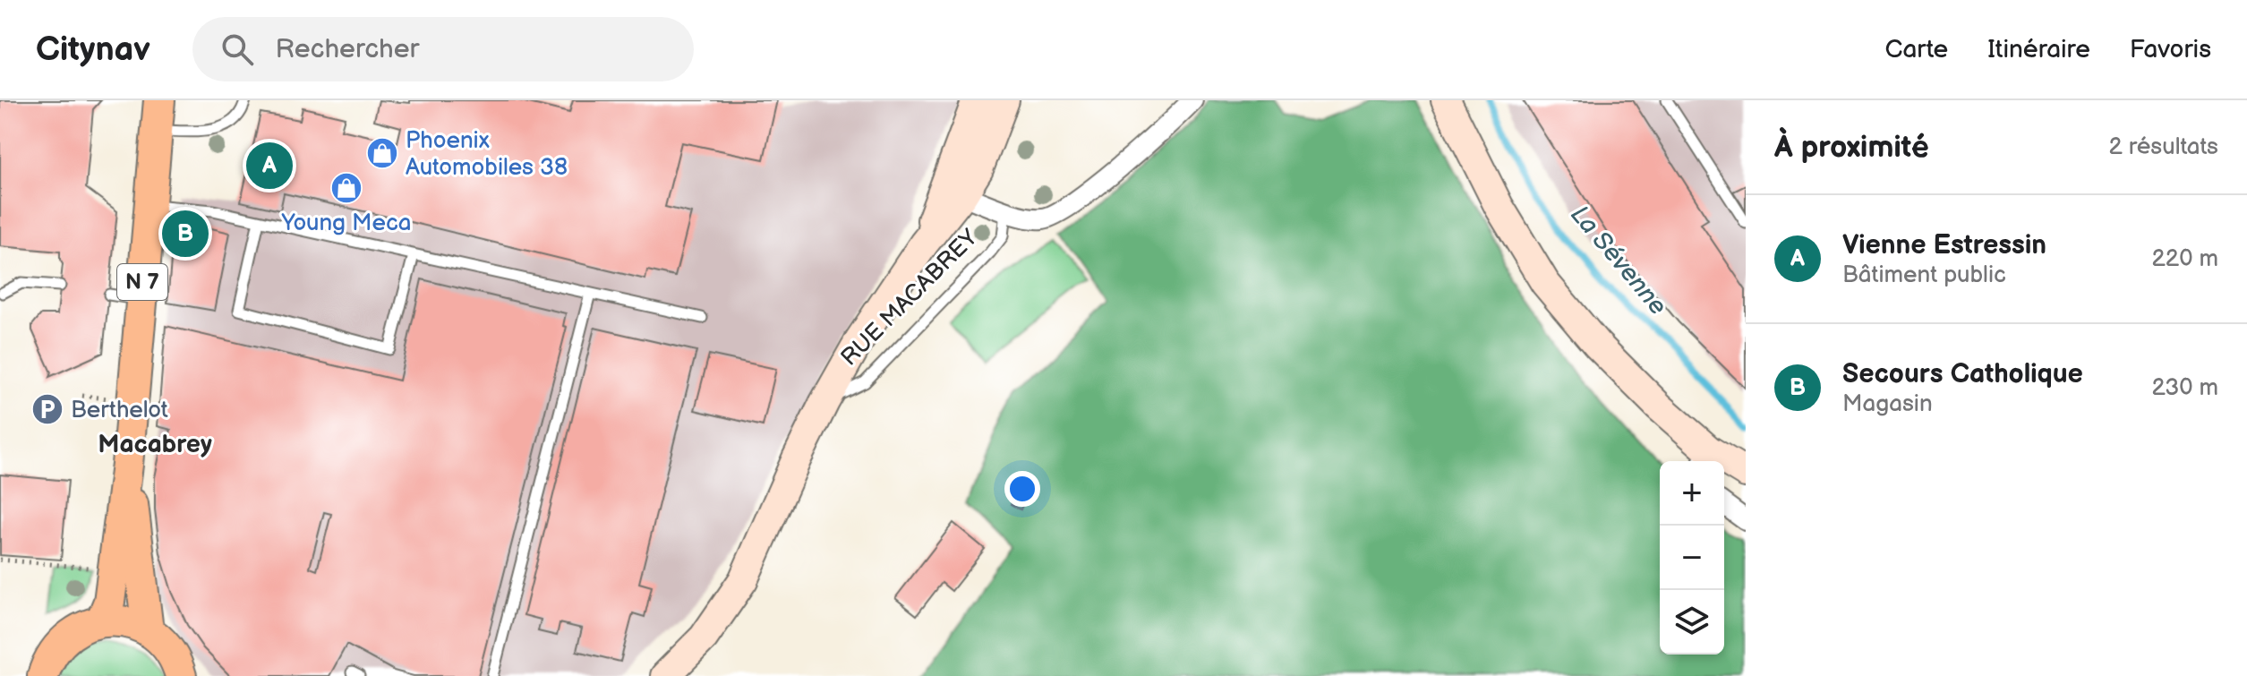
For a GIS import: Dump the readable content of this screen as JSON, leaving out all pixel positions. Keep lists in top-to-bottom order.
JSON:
{
  "streets": {
    "main road": ["N 7"],
    "street": ["RUE MACABREY"]
  },
  "districts": ["Macabrey"],
  "water": ["La Sévenne"],
  "places": {
    "shop": ["Phoenix Automobiles 38", "Young Meca"],
    "parking": ["Berthelot"]
  },
  "page": {
    "header": "Citynav",
    "search": "Rechercher",
    "nav": ["Carte", "Itinéraire", "Favoris"],
    "heading": ["À proximité", "2 résultats"],
    "pins": ["A", "B"],
    "list": [
      {
        "mark": "A",
        "name": "Vienne Estressin",
        "note": "Bâtiment public",
        "value": "220 m"
      },
      {
        "mark": "B",
        "name": "Secours Catholique",
        "note": "Magasin",
        "value": "230 m"
      }
    ],
    "map_buttons": ["+", "−"]
  }
}
